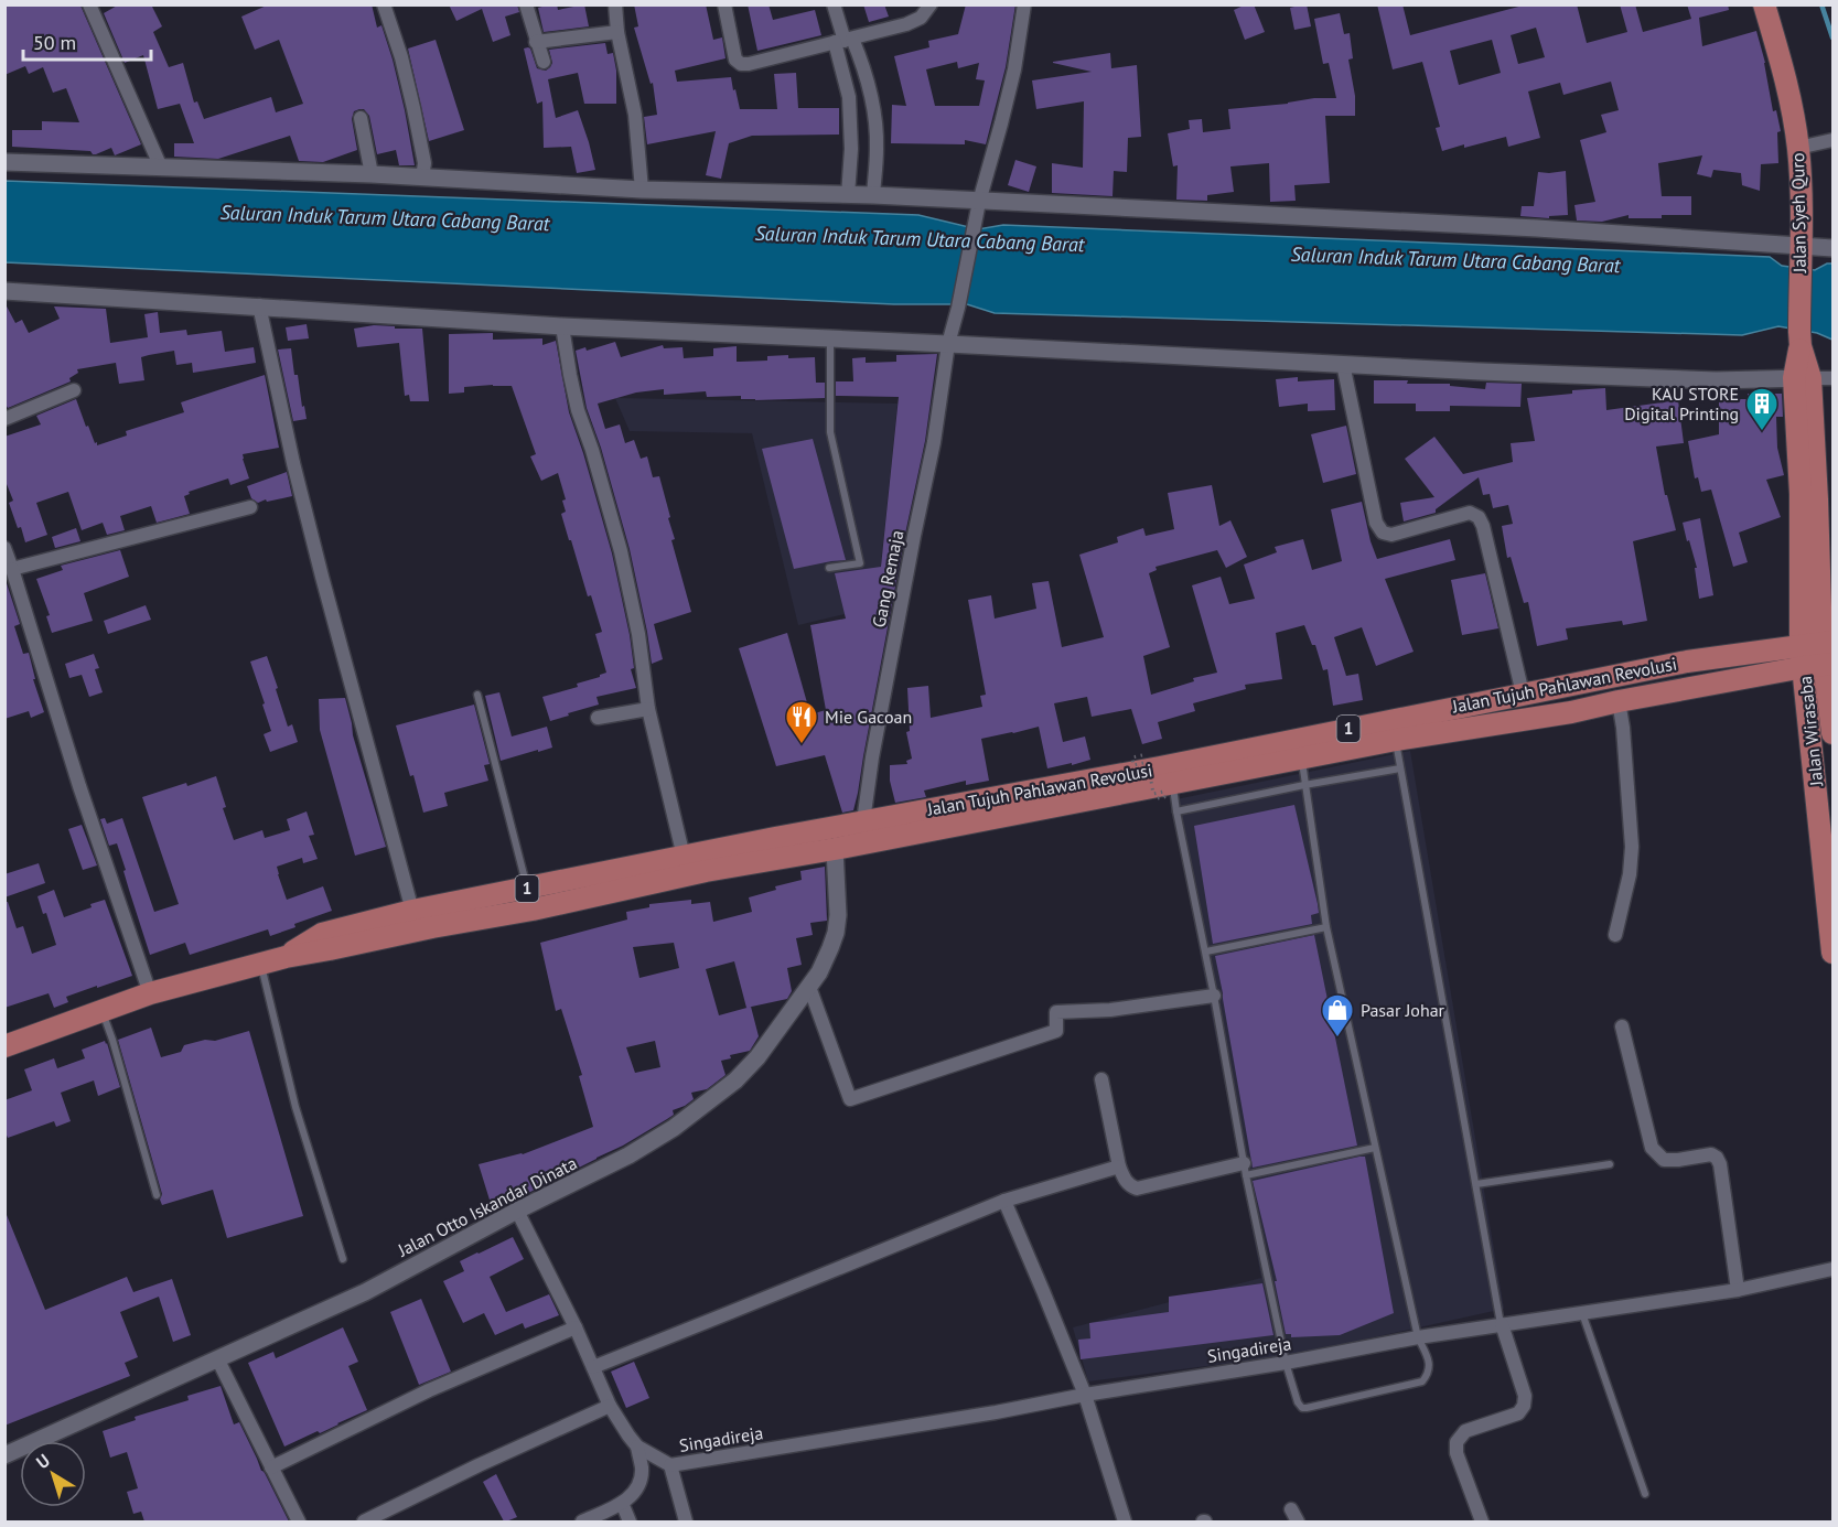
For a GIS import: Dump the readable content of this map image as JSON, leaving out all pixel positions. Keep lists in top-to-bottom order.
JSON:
{
  "streets": {
    "main road": [
      "Jalan Syeh Quro",
      "Jalan Tujuh Pahlawan Revolusi",
      "1",
      "Jalan Wirasaba"
    ],
    "street": ["Gang Remaja", "Jalan Otto Iskandar Dinata", "Singadireja"]
  },
  "crossings": [
    ["Jalan Syeh Quro", "Jalan Tujuh Pahlawan Revolusi"],
    ["Jalan Syeh Quro", "Jalan Wirasaba"],
    ["Gang Remaja", "Jalan Tujuh Pahlawan Revolusi"],
    ["Jalan Tujuh Pahlawan Revolusi", "Jalan Wirasaba"],
    ["Jalan Tujuh Pahlawan Revolusi", "Jalan Otto Iskandar Dinata"]
  ],
  "water": ["Saluran Induk Tarum Utara Cabang Barat"],
  "places": {
    "building": ["KAU STORE Digital Printing"],
    "restaurant": ["Mie Gacoan"],
    "shop": ["Pasar Johar"]
  },
  "scale_bar": "50 m",
  "north": "top left"
}
